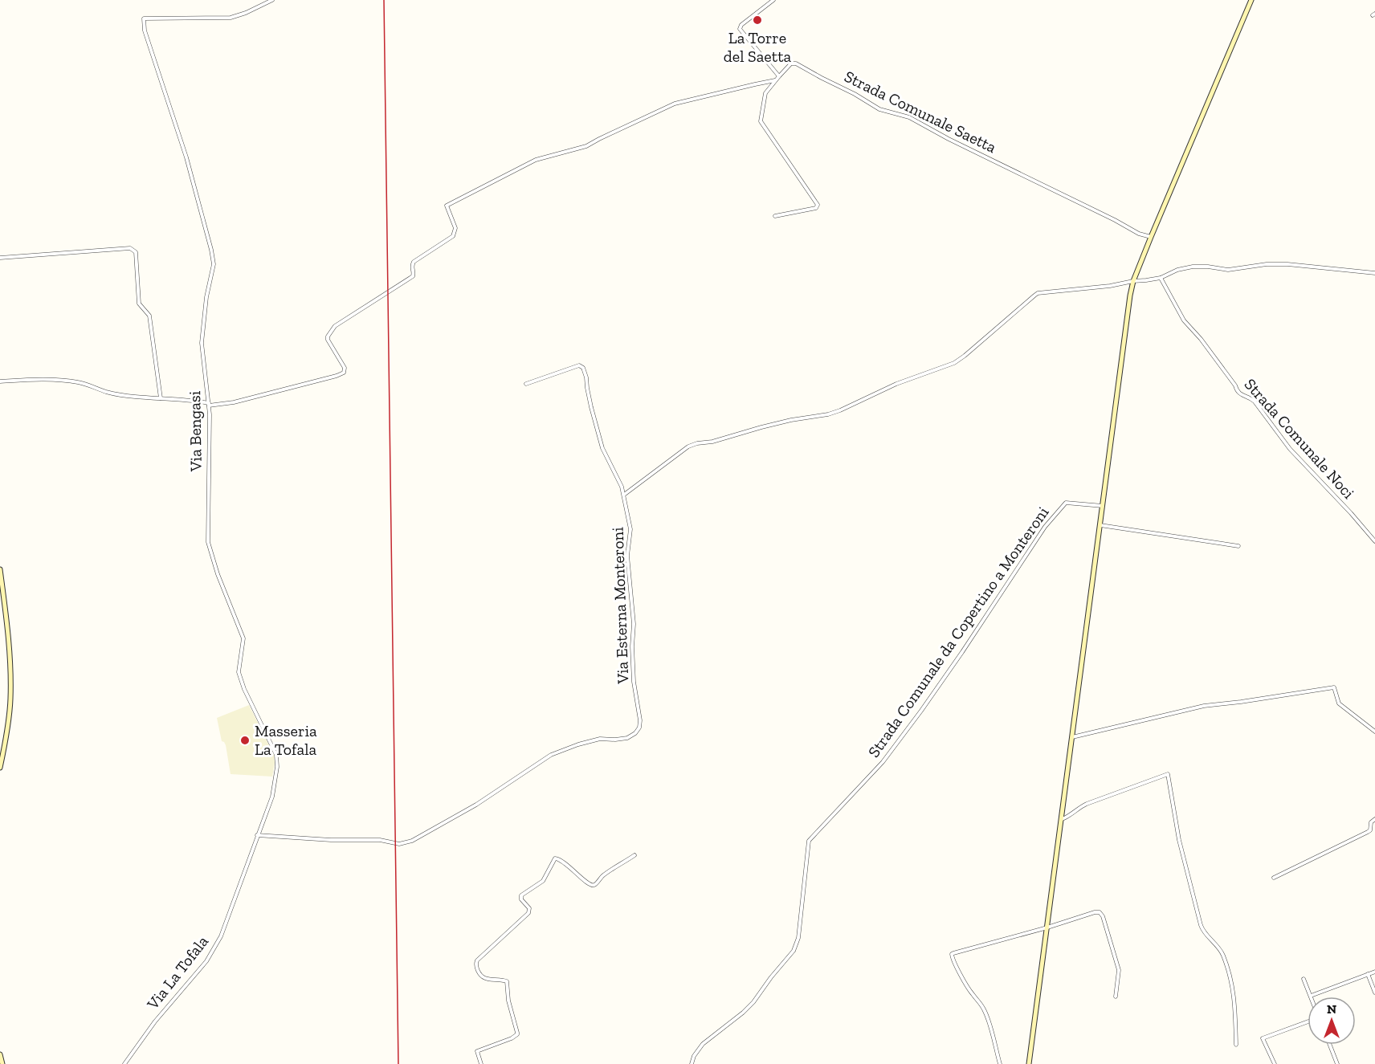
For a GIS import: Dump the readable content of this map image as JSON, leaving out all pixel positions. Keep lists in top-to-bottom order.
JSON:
{
  "streets": {
    "street": [
      "Strada Comunale Saetta",
      "Via Bengasi",
      "Strada Comunale Noci",
      "Via Esterna Monteroni",
      "Strada Comunale da Copertino a Monteroni",
      "Via La Tofala"
    ]
  },
  "crossings": [
    ["Via Bengasi", "Via Esterna Monteroni"],
    ["Via Bengasi", "Via La Tofala"],
    ["Via Esterna Monteroni", "Via La Tofala"]
  ],
  "places": ["La Torre del Saetta", "Masseria La Tofala"],
  "north": "top"
}
